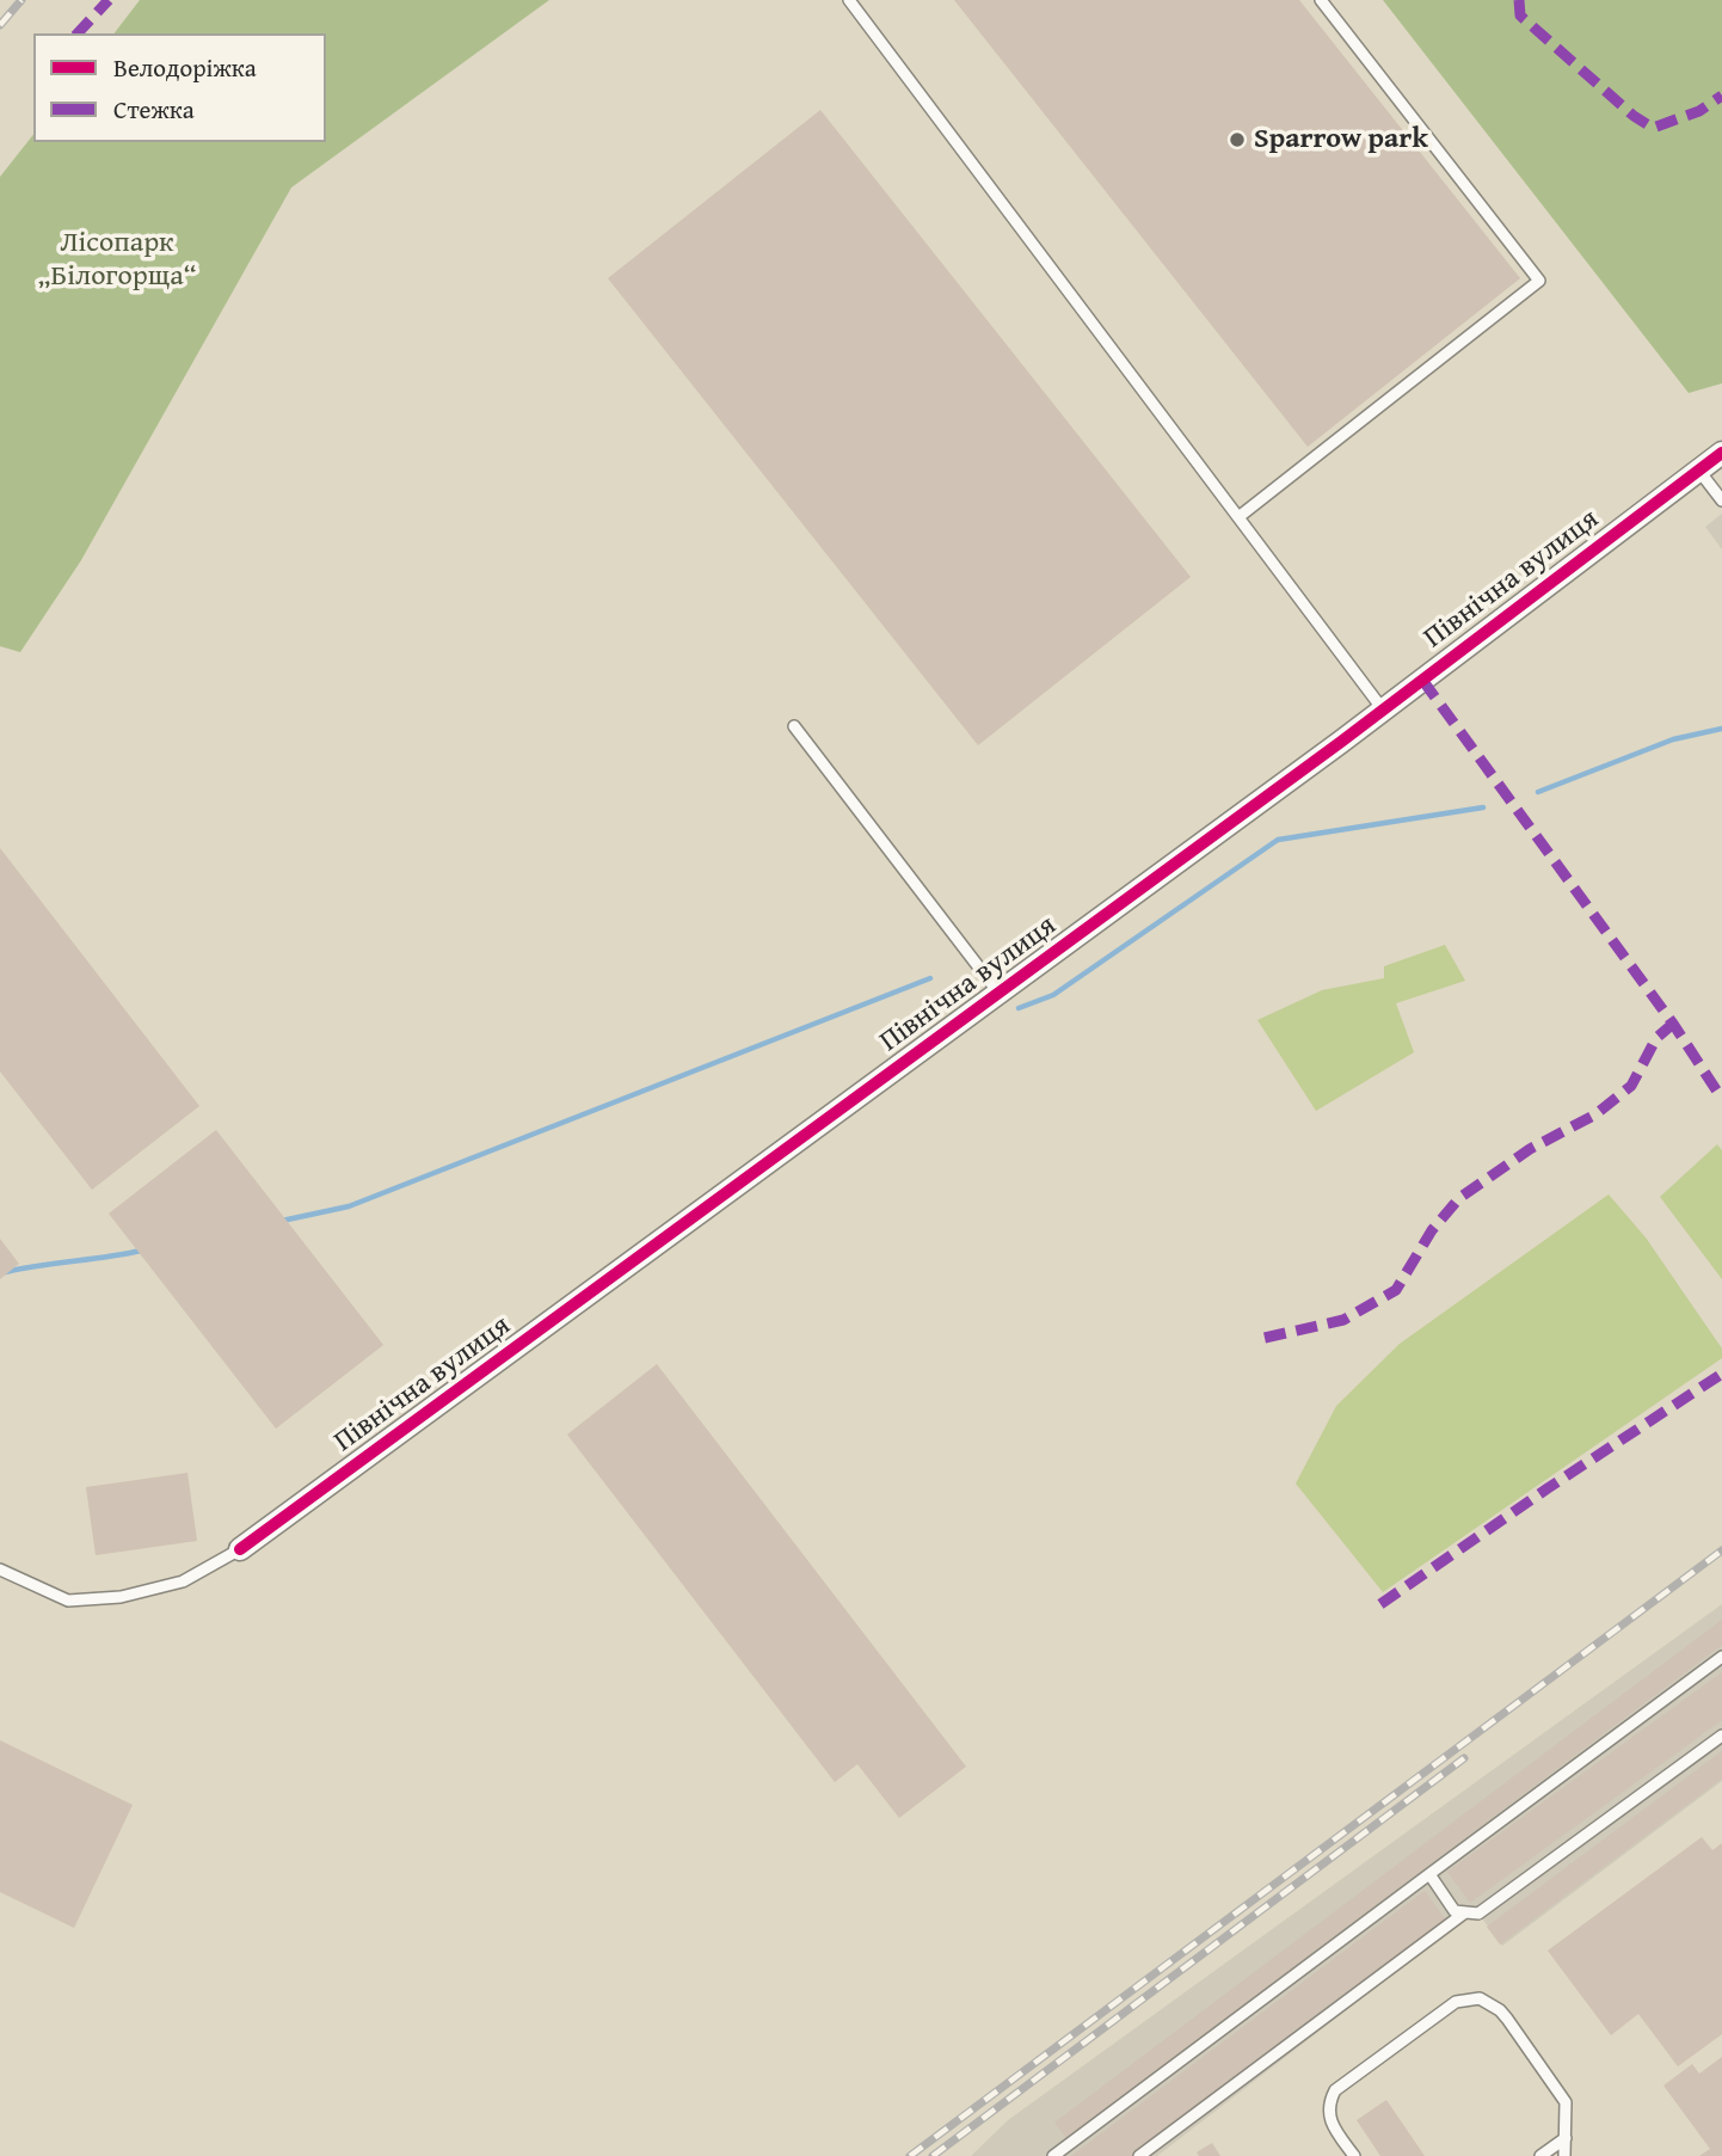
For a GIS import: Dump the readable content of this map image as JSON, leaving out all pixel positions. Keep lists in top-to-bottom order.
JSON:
{
  "streets": {
    "street": ["Північна вулиця"]
  },
  "parks": ["Лісопарк „Білогорща“"],
  "places": ["Sparrow park"],
  "legend": ["Велодоріжка", "Стежка"]
}
